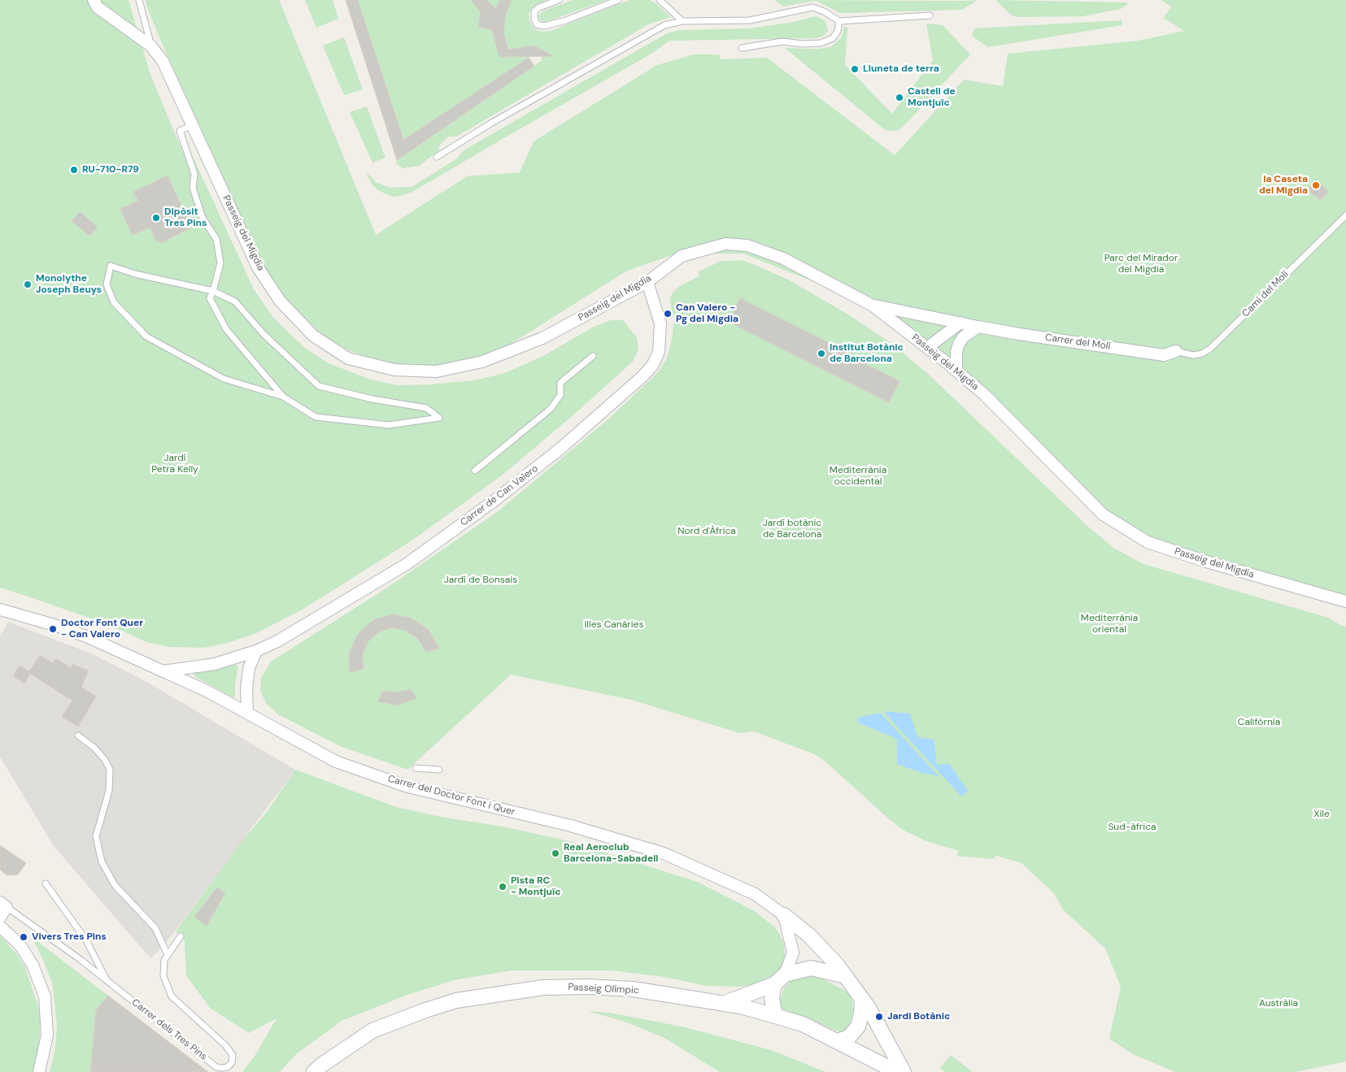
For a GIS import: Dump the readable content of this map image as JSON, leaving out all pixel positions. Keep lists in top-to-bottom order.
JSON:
{
  "streets": {
    "street": [
      "Passeig del Migdia",
      "Carrer del Molí",
      "Carrer de Can Valero",
      "Carrer del Doctor Font i Quer",
      "Passeig Olímpic"
    ],
    "lane": ["Camí del Molí", "Carrer dels Tres Pins"]
  },
  "crossings": [
    ["Passeig del Migdia", "Carrer del Molí"],
    ["Passeig del Migdia", "Carrer de Can Valero"],
    ["Camí del Molí", "Carrer del Molí"],
    ["Carrer de Can Valero", "Carrer del Doctor Font i Quer"]
  ],
  "parks": [
    "Parc del Mirador del Migdia",
    "Jardí Petra Kelly",
    "Mediterrània occidental",
    "Jardí botànic de Barcelona",
    "Nord d'Àfrica",
    "Jardí de Bonsais",
    "Mediterrània oriental",
    "Illes Canàries",
    "Califòrnia",
    "Xile",
    "Sud-àfrica",
    "Austràlia"
  ],
  "places": [
    "Lluneta de terra",
    "Castell de Montjuïc",
    "RU-710-R79",
    "la Caseta del Migdia",
    "Dipòsit Tres Pins",
    "Monolythe Joseph Beuys",
    "Can Valero - Pg del Migdia",
    "Institut Botànic de Barcelona",
    "Doctor Font Quer - Can Valero",
    "Real Aeroclub Barcelona-Sabadell",
    "Pista RC - Montjuïc",
    "Vivers Tres Pins",
    "Jardi Botànic"
  ]
}
